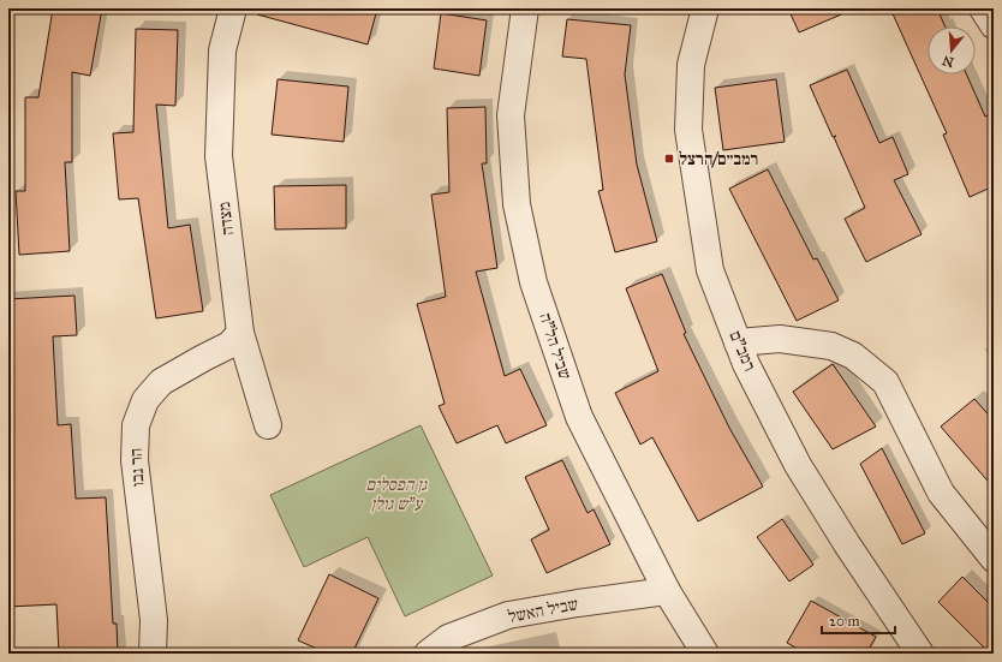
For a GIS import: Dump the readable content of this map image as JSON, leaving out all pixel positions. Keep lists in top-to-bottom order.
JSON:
{
  "streets": {
    "street": [
      "מצדה",
      "שביל הל\"ה",
      "רמב\"ם",
      "הר נבו",
      "שביל האשל"
    ]
  },
  "crossings": [
    ["מצדה", "הר נבו"],
    ["שביל הל\"ה", "שביל האשל"]
  ],
  "parks": ["גן הפסלים ע\"ש גולן"],
  "places": {
    "transit": ["רמב״ם/הרצל"]
  },
  "scale_bar": "20 m",
  "north": "bottom"
}
